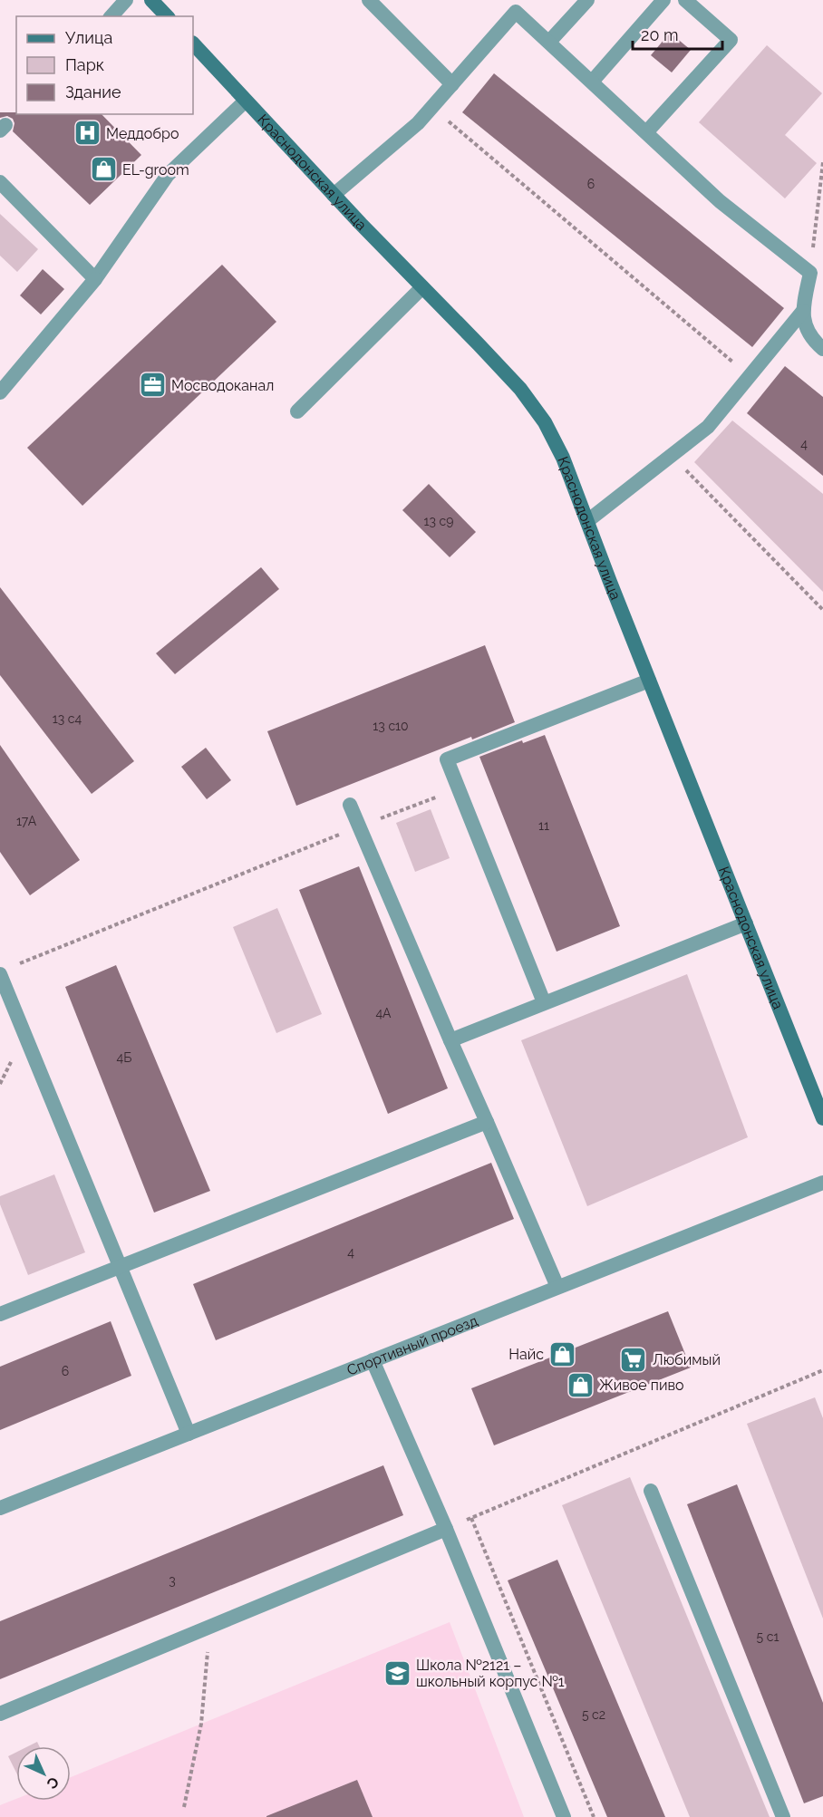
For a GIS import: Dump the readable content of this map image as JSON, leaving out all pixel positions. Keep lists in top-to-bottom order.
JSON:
{
  "streets": {
    "main road": ["Краснодонская улица"],
    "street": ["Спортивный проезд"]
  },
  "places": {
    "hospital": ["Меддобро"],
    "shop": ["EL-groom", "Найс", "Живое пиво"],
    "office": ["Мосводоканал"],
    "supermarket": ["Любимый"],
    "school or university": ["Школа №2121 – школьный корпус №1"]
  },
  "house_numbers": [
    "6",
    "4",
    "13 с9",
    "13 с4",
    "13 с10",
    "17А",
    "11",
    "4А",
    "4Б",
    "4",
    "6",
    "3",
    "5 с1",
    "5 с2"
  ],
  "legend": ["Улица", "Парк", "Здание"],
  "scale_bar": "20 m",
  "north": "bottom right"
}
